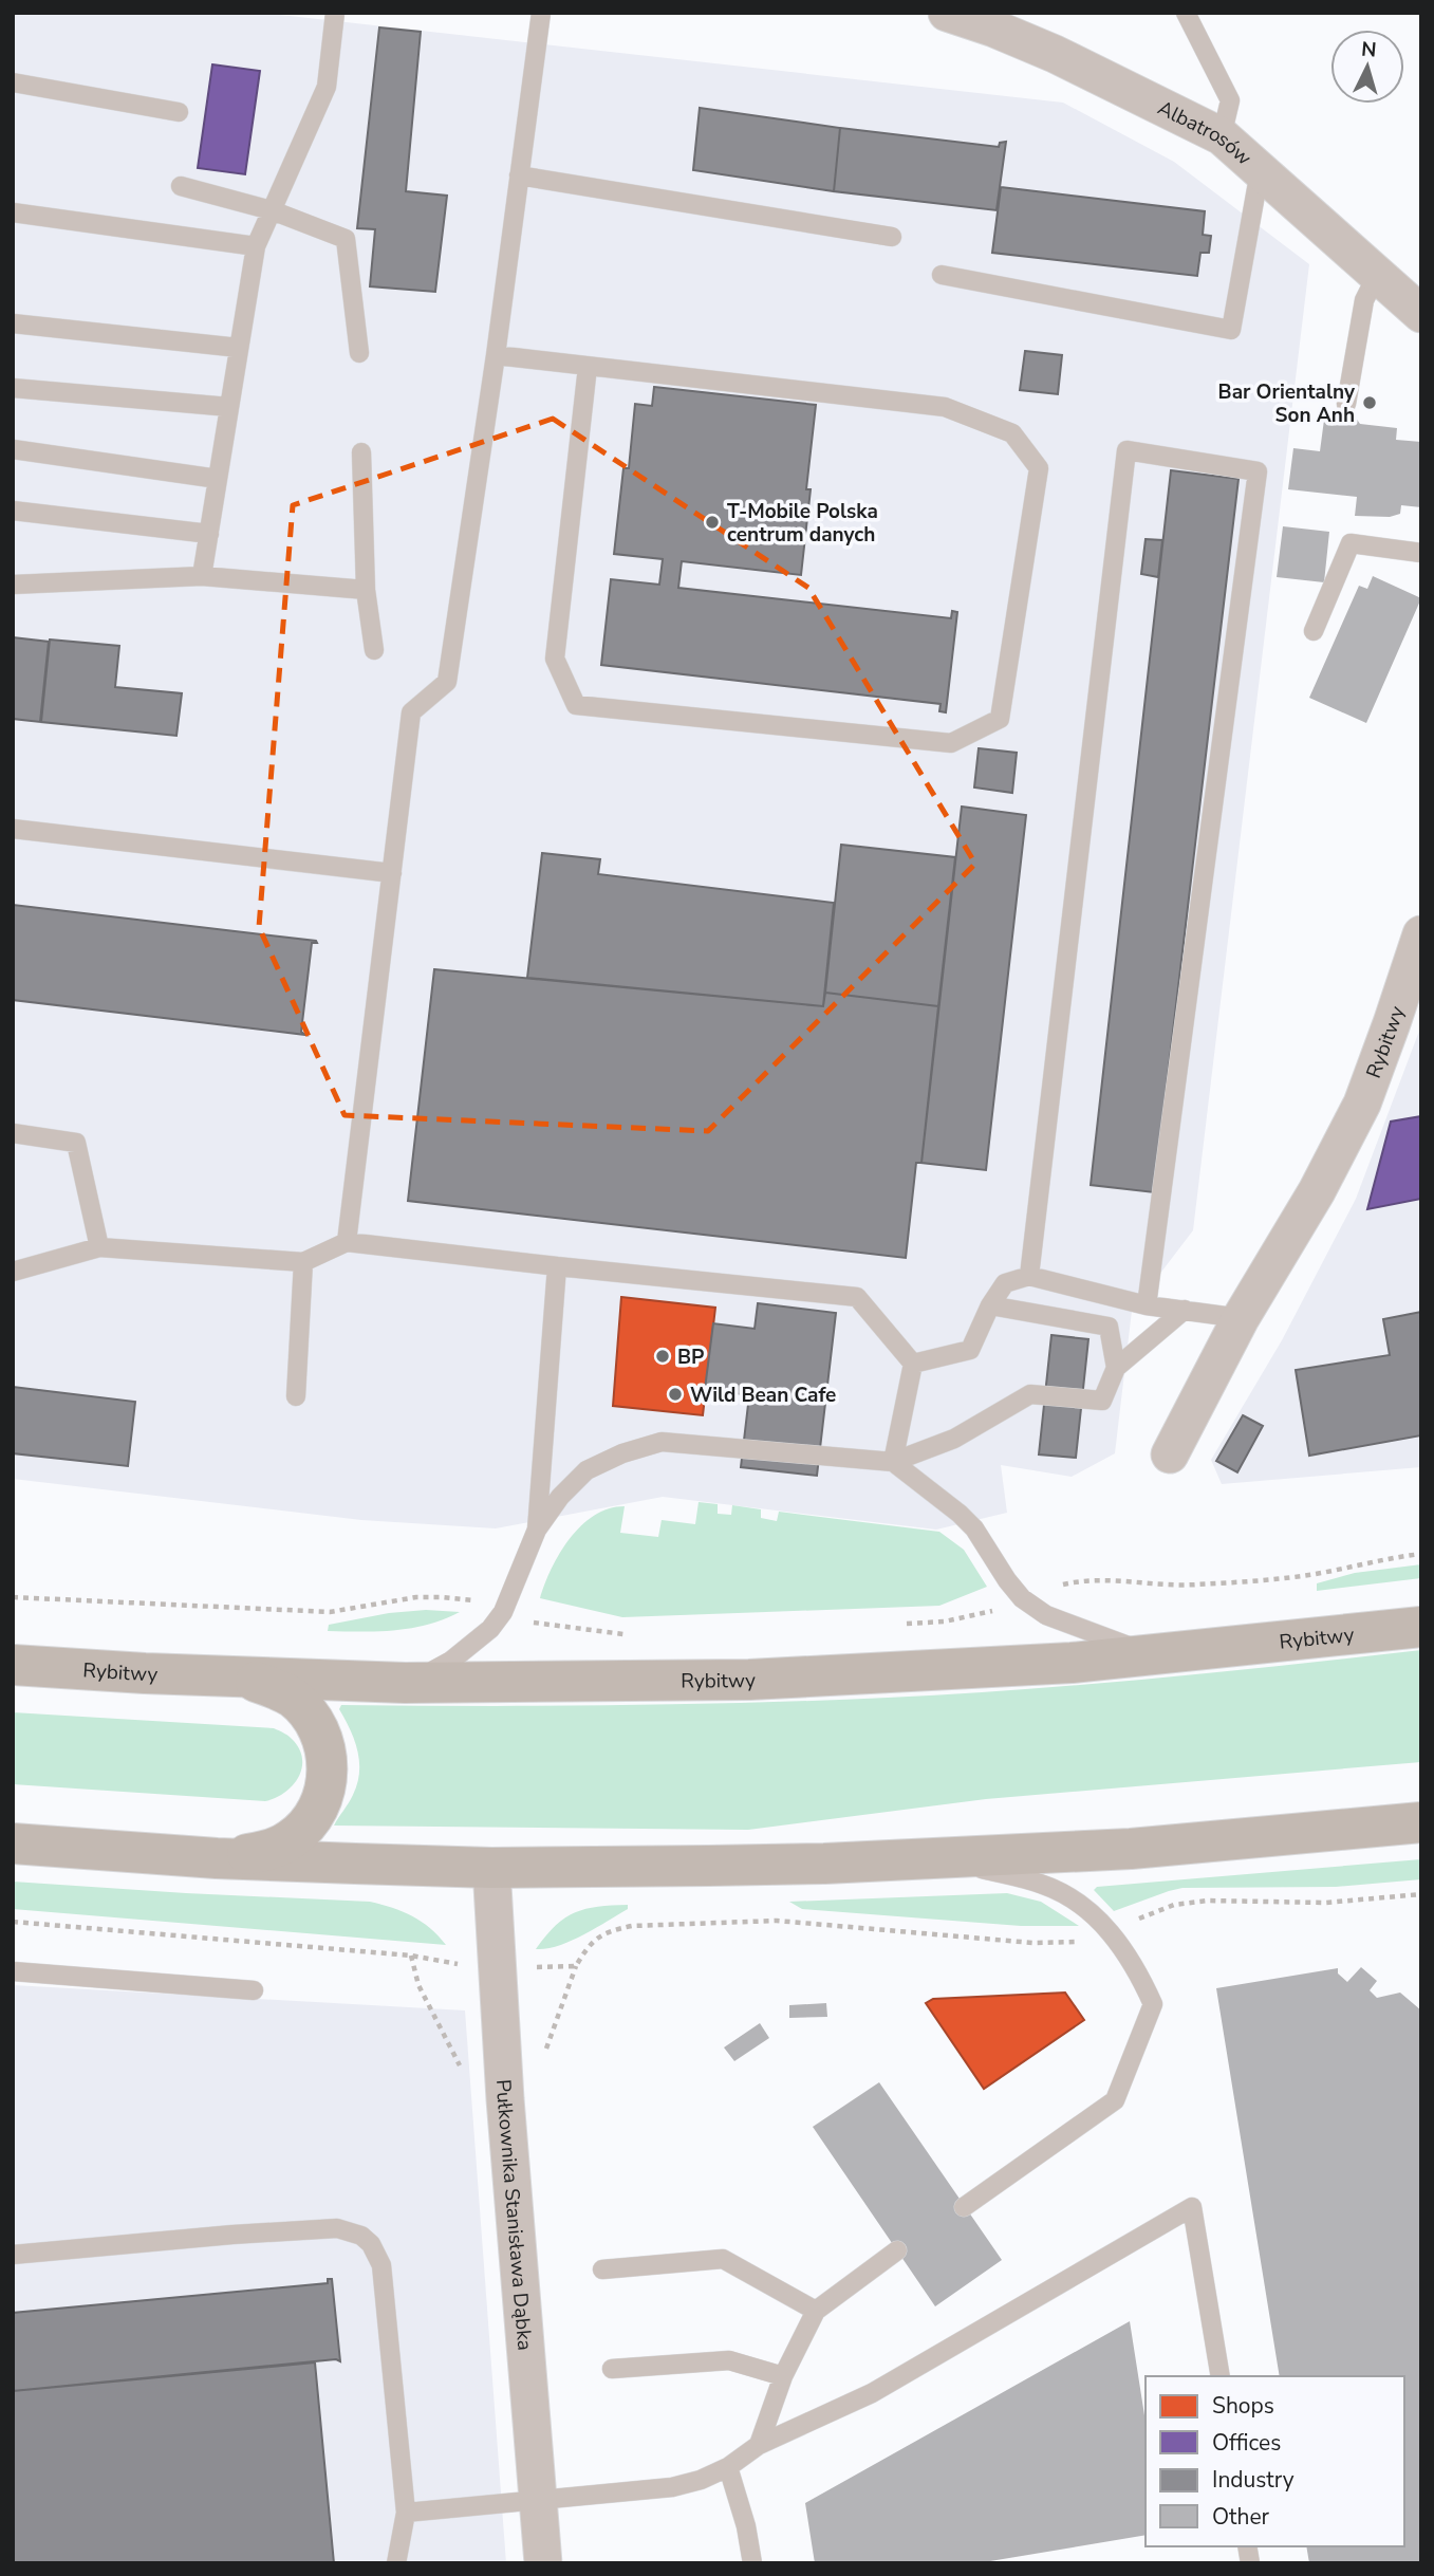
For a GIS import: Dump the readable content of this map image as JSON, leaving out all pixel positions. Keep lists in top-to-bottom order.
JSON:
{
  "streets": {
    "main road": ["Rybitwy"],
    "street": ["Albatrosów", "Pułkownika Stanisława Dąbka"]
  },
  "places": [
    "Bar Orientalny Son Anh",
    "T‑Mobile Polska centrum danych",
    "BP",
    "Wild Bean Cafe"
  ],
  "legend": [
    "Shops",
    "Offices",
    "Industry",
    "Other"
  ],
  "north": "top"
}
